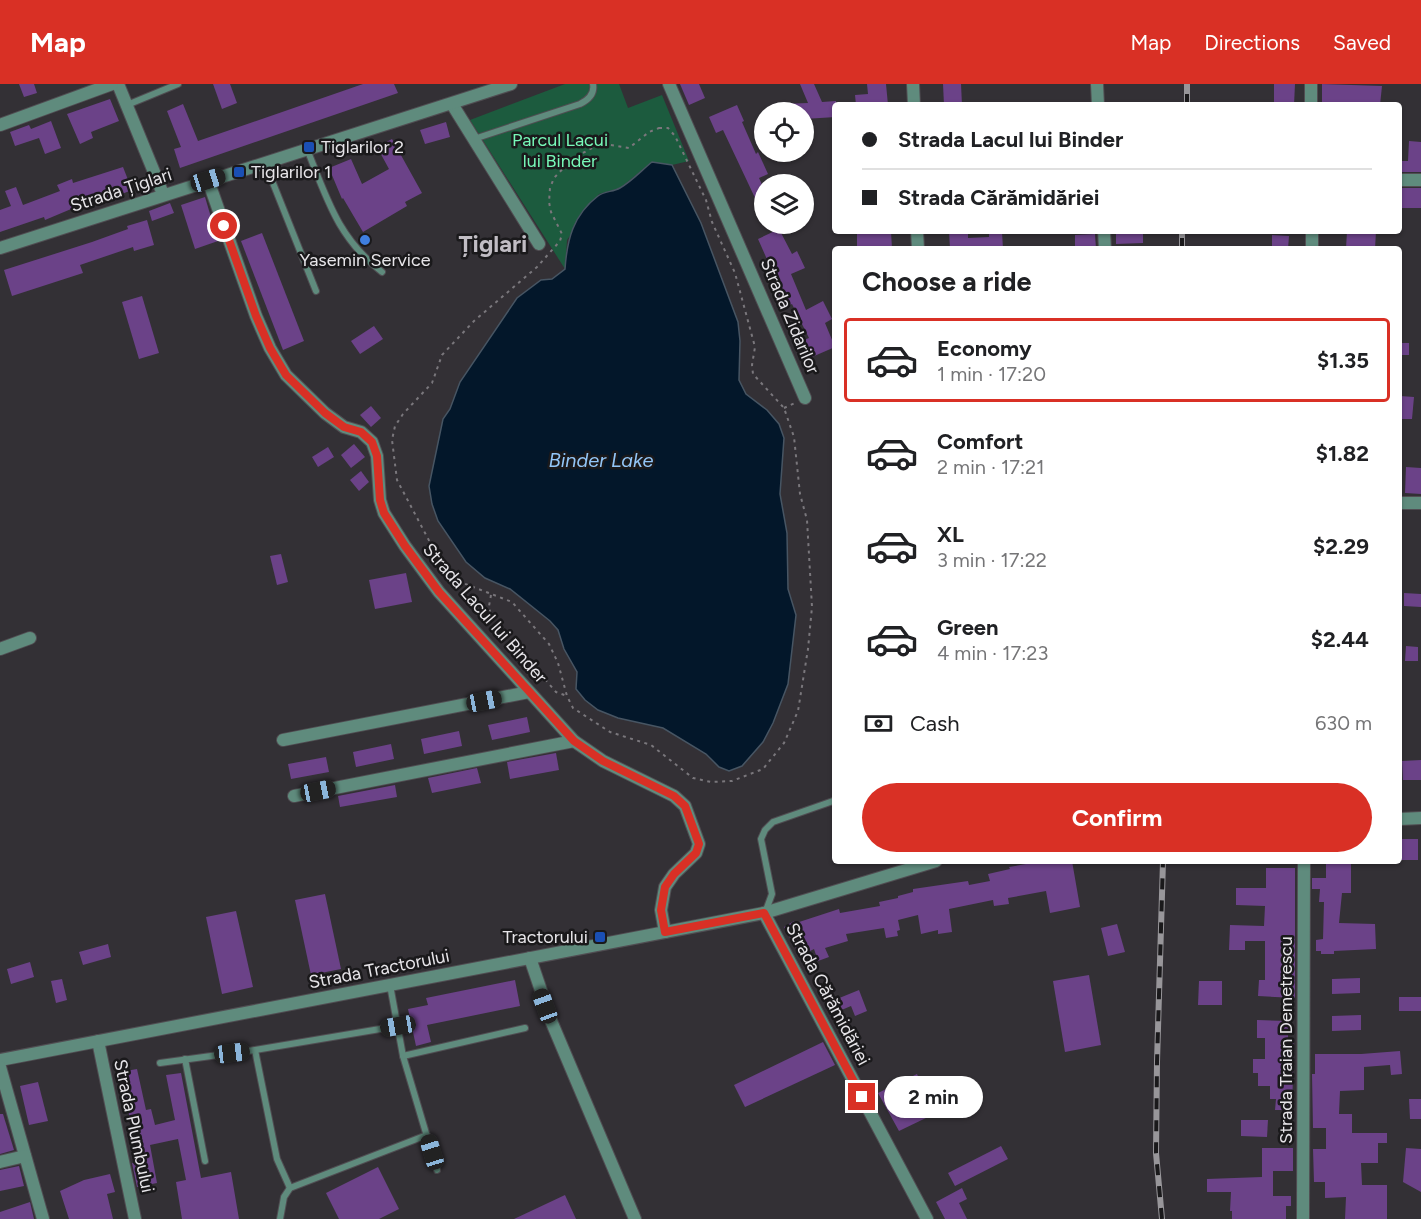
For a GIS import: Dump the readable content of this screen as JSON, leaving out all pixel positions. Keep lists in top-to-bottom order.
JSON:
{
  "streets": {
    "street": [
      "Strada Țiglari",
      "Strada Zidarilor",
      "Strada Lacul lui Binder",
      "Strada Tractorului",
      "Strada Cărămidăriei",
      "Strada Traian Demetrescu",
      "Strada Plumbului"
    ]
  },
  "crossings": [
    ["Strada Țiglari", "Strada Lacul lui Binder"],
    ["Strada Lacul lui Binder", "Strada Tractorului"],
    ["Strada Tractorului", "Strada Cărămidăriei"],
    ["Strada Tractorului", "Strada Plumbului"]
  ],
  "districts": ["Țiglari"],
  "water": ["Binder Lake"],
  "parks": ["Parcul Lacui lui Binder"],
  "places": {
    "transit": ["Tiglarilor 2", "Tiglarilor 1", "Tractorului"],
    "other": ["Yasemin Service"]
  },
  "page": {
    "header": "Map",
    "nav": ["Map", "Directions", "Saved"],
    "banner": ["Strada Lacul lui Binder", "Strada Cărămidăriei"],
    "heading": "Choose a ride",
    "list": [
      {
        "name": "Economy",
        "note": "1 min · 17:20",
        "value": "$1.35"
      },
      {
        "name": "Comfort",
        "note": "2 min · 17:21",
        "value": "$1.82"
      },
      {
        "name": "XL",
        "note": "3 min · 17:22",
        "value": "$2.29"
      },
      {
        "name": "Green",
        "note": "4 min · 17:23",
        "value": "$2.44"
      }
    ],
    "pay": ["Cash", "630 m"],
    "buttons": "Confirm",
    "bubble": "2 min"
  }
}
